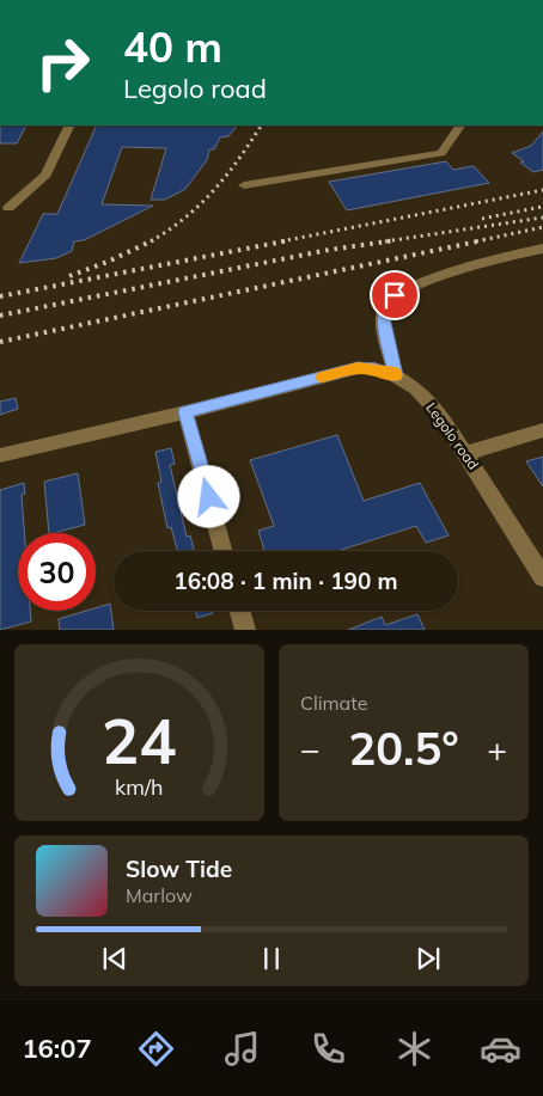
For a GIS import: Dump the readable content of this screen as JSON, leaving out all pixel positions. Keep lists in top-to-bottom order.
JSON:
{
  "streets": {
    "street": ["Legolo road"]
  },
  "page": {
    "turn": ["40 m", "Legolo road"],
    "limit": "30",
    "trip": "16:08 · 1 min · 190 m",
    "tile": "Climate",
    "heat": ["−", "20.5°", "+"],
    "song": ["Slow Tide", "Marlow"],
    "tabs": "16:07",
    "gauge": ["24", "km/h"]
  }
}
